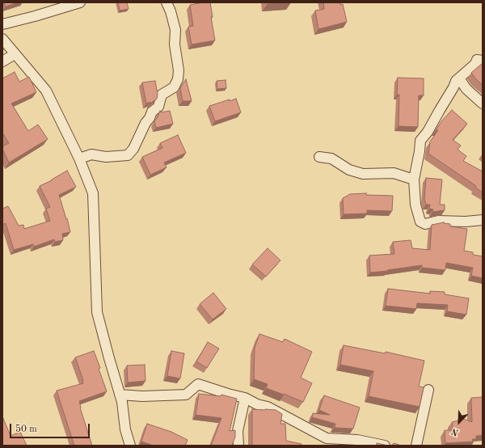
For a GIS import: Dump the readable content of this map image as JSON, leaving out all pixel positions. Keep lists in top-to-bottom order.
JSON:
{
  "scale_bar": "50 m",
  "north": "bottom left"
}
